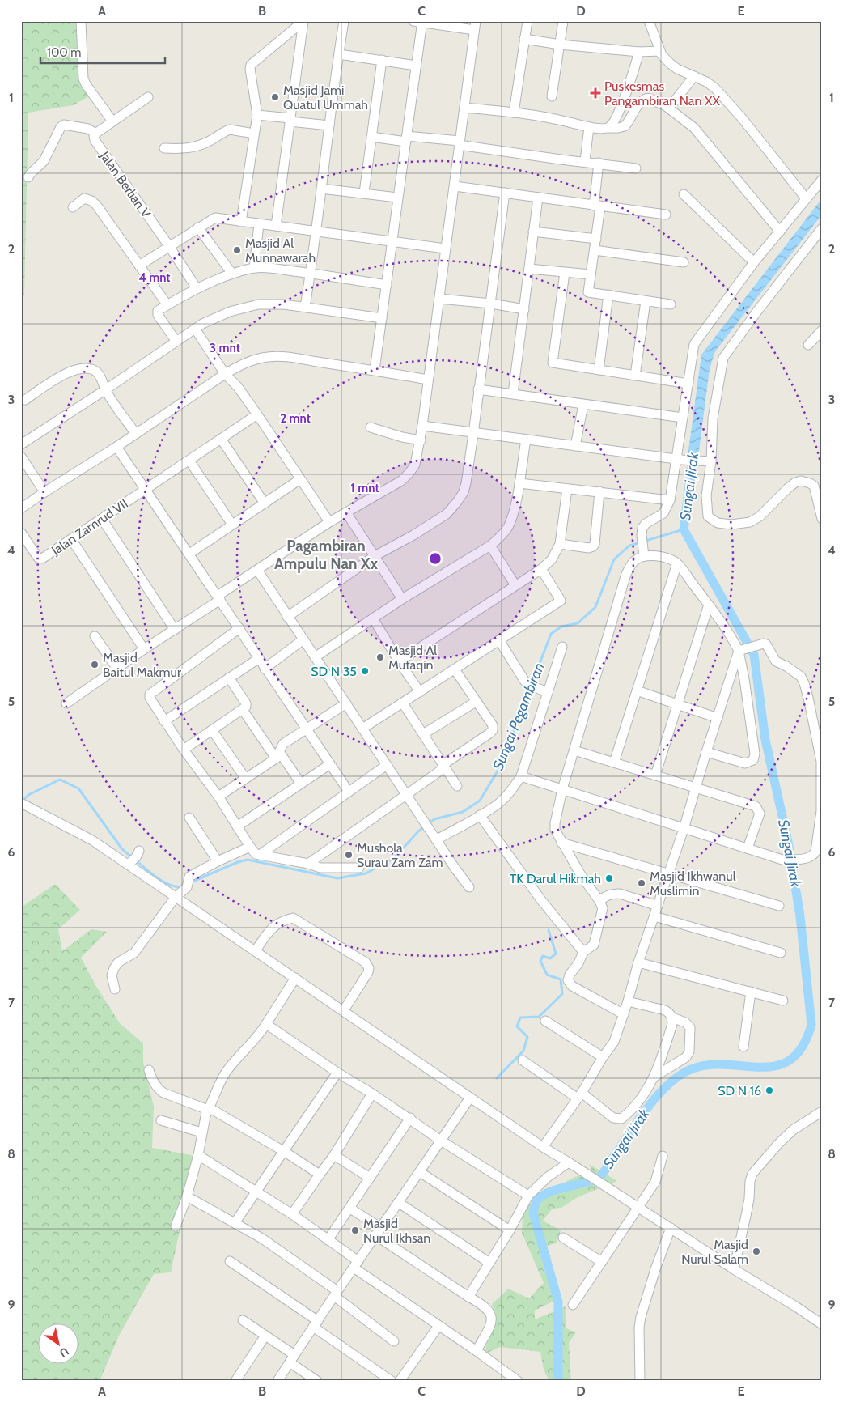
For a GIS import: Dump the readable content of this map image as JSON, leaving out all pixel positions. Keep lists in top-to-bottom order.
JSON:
{
  "streets": {
    "street": ["Jalan Berlian V", "Jalan Zamrud VII"]
  },
  "districts": ["Pagambiran Ampulu Nan Xx"],
  "water": ["Sungai Jirak", "Sungai Pegambiran"],
  "places": {
    "health": ["Puskesmas Pangambiran Nan XX"],
    "other": [
      "Masjid Jami Quatul Ummah",
      "Masjid Al Munnawarah",
      "Masjid Al Mutaqin",
      "Masjid Baitul Makmur",
      "SD N 35",
      "Mushola Surau Zam Zam",
      "TK Darul Hikmah",
      "Masjid Ikhwanul Muslimin",
      "SD N 16",
      "Masjid Nurul Ikhsan",
      "Masjid Nurul Salam"
    ]
  },
  "scale_bar": "100 m",
  "north": "bottom right",
  "grid": {
    "columns": [
      "A",
      "B",
      "C",
      "D",
      "E"
    ],
    "rows": [
      "1",
      "2",
      "3",
      "4",
      "5",
      "6",
      "7",
      "8",
      "9"
    ]
  },
  "rings": [
    "4 mnt",
    "3 mnt",
    "2 mnt",
    "1 mnt"
  ]
}
